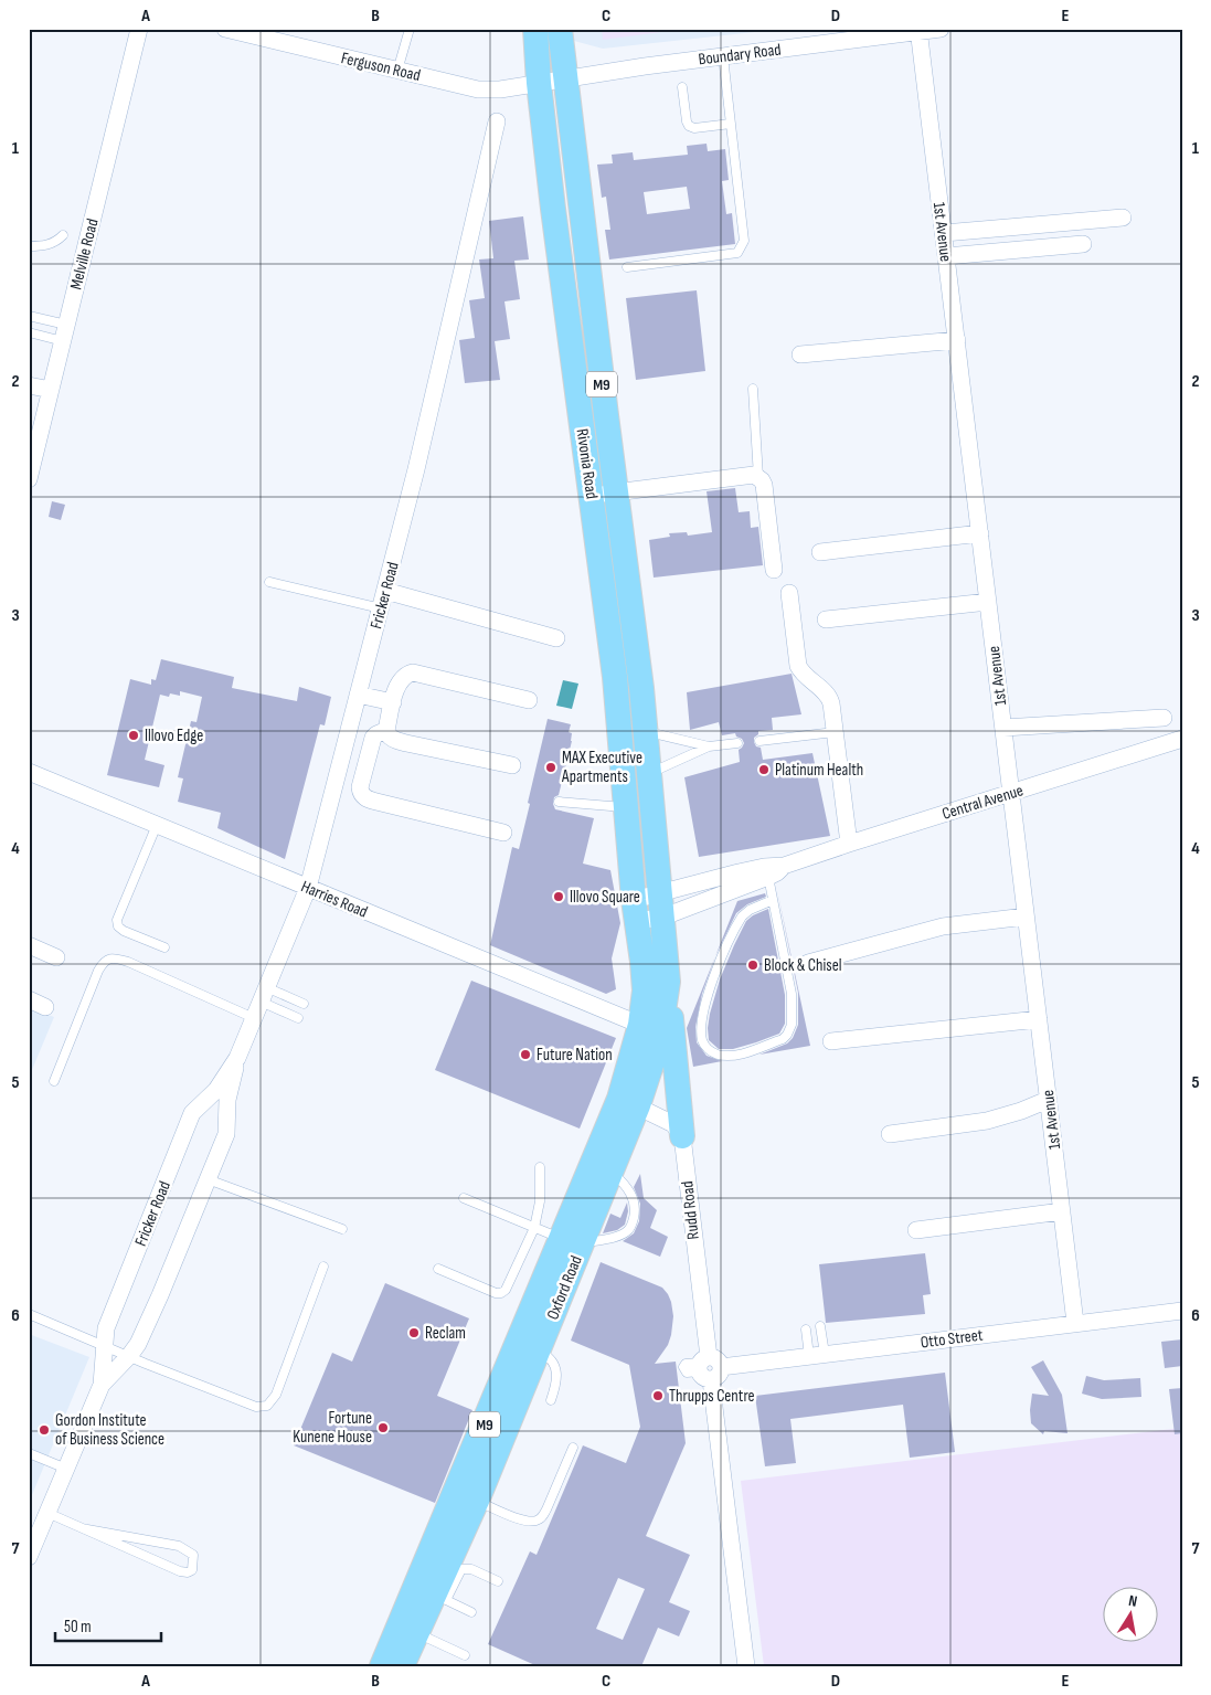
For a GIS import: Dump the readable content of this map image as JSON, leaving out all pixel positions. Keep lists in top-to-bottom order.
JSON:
{
  "streets": {
    "main road": ["M9", "Rivonia Road", "Oxford Road"],
    "street": [
      "Boundary Road",
      "Ferguson Road",
      "1st Avenue",
      "Melville Road",
      "Fricker Road",
      "Central Avenue",
      "Harries Road",
      "Rudd Road",
      "Otto Street"
    ]
  },
  "crossings": [
    ["Boundary Road", "Ferguson Road"],
    ["Boundary Road", "1st Avenue"],
    ["Boundary Road", "Rivonia Road"],
    ["Ferguson Road", "Rivonia Road"],
    ["1st Avenue", "Central Avenue"],
    ["1st Avenue", "Otto Street"],
    ["Rivonia Road", "Central Avenue"],
    ["Rivonia Road", "Oxford Road"],
    ["Fricker Road", "Harries Road"],
    ["Central Avenue", "Oxford Road"],
    ["Harries Road", "Oxford Road"],
    ["Rudd Road", "Otto Street"]
  ],
  "places": [
    "Illovo Edge",
    "MAX Executive Apartments",
    "Platinum Health",
    "Illovo Square",
    "Block & Chisel",
    "Future Nation",
    "Reclam",
    "Thrupps Centre",
    "Fortune Kunene House",
    "Gordon Institute of Business Science"
  ],
  "scale_bar": "50 m",
  "north": "top",
  "grid": {
    "columns": [
      "A",
      "B",
      "C",
      "D",
      "E"
    ],
    "rows": [
      "1",
      "2",
      "3",
      "4",
      "5",
      "6",
      "7"
    ]
  }
}
